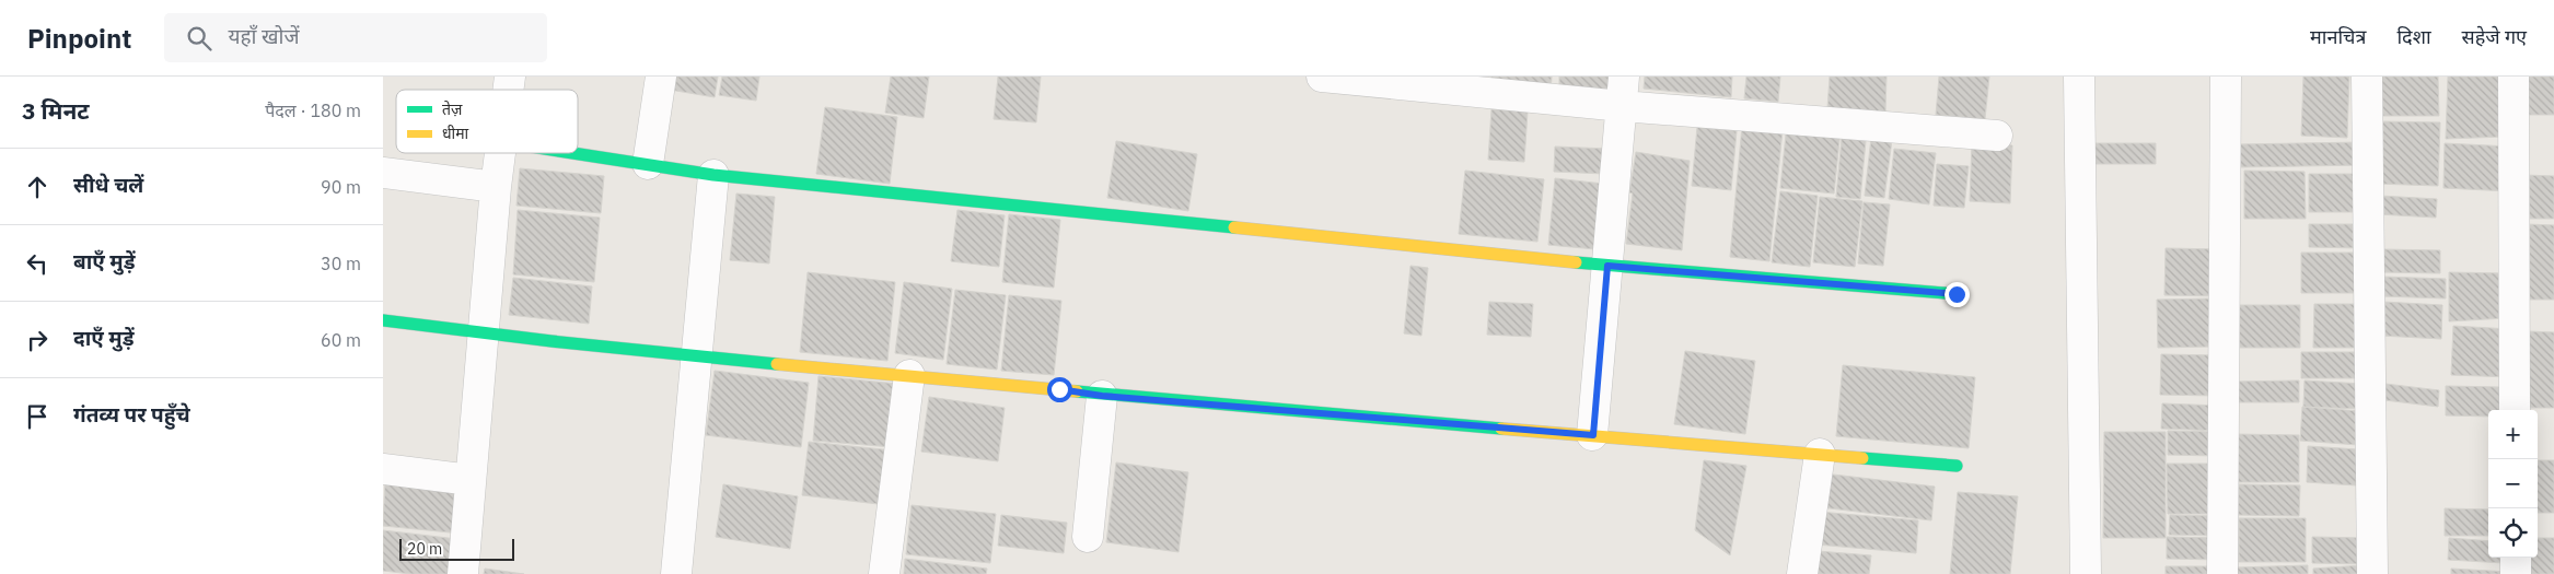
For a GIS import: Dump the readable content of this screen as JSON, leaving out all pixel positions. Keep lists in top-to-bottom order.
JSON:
{
  "legend": ["तेज़", "धीमा"],
  "scale_bar": "20 m",
  "page": {
    "header": "Pinpoint",
    "search": "यहाँ खोजें",
    "nav": ["मानचित्र", "दिशा", "सहेजे गए"],
    "heading": ["3 मिनट", "पैदल · 180 m"],
    "list": [
      ["सीधे चलें", "90 m"],
      ["बाएँ मुड़ें", "30 m"],
      ["दाएँ मुड़ें", "60 m"],
      "गंतव्य पर पहुँचे"
    ],
    "map_buttons": ["+", "−"],
    "scale": "20 m"
  }
}
